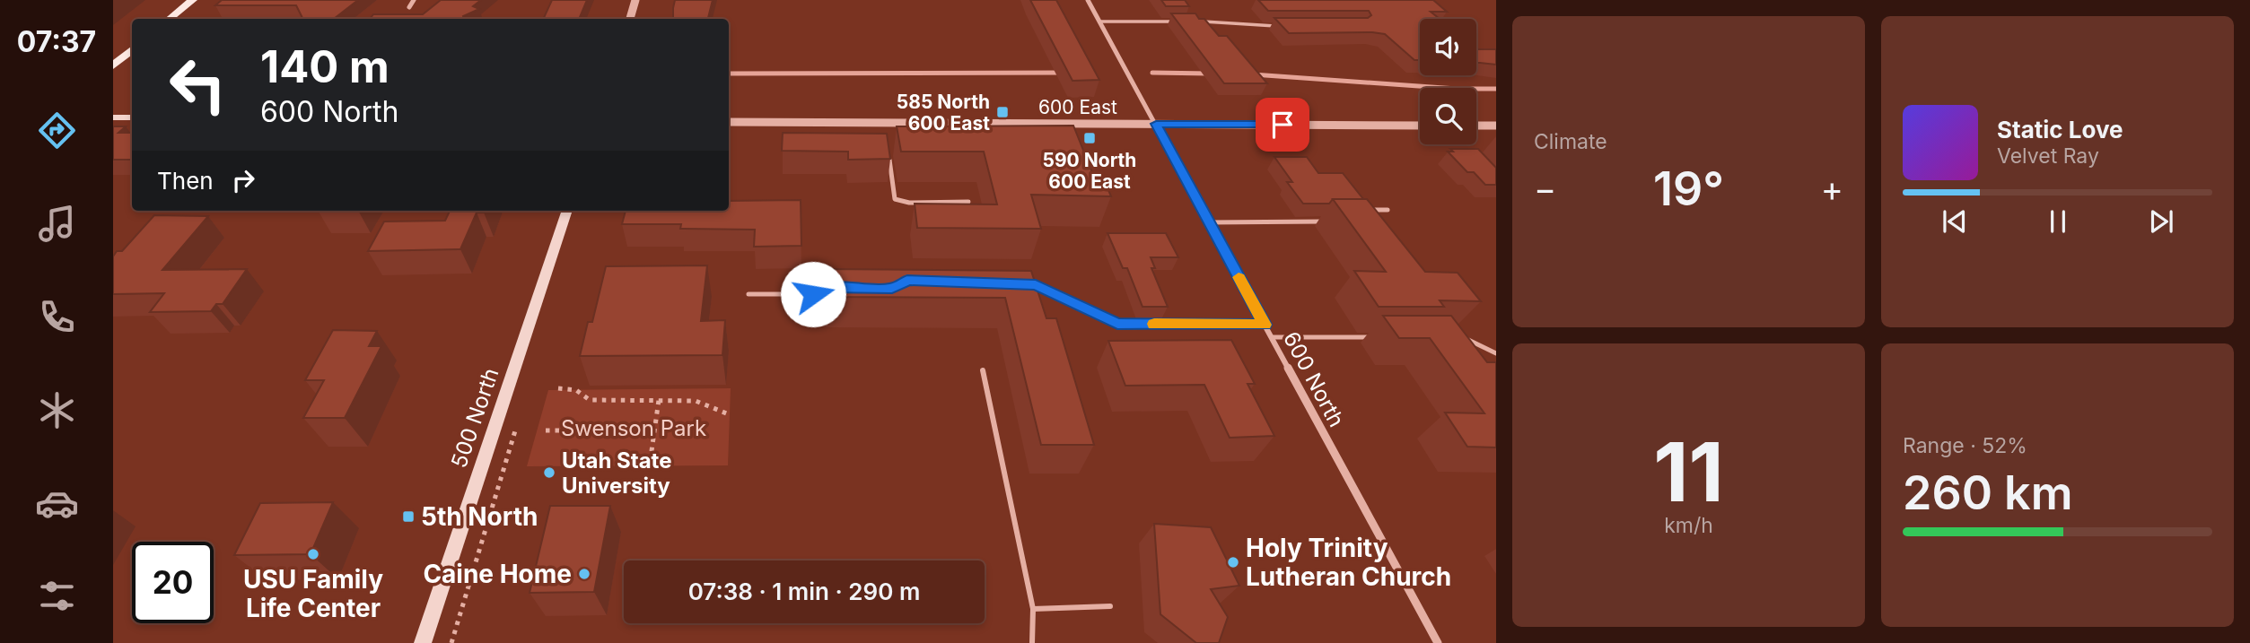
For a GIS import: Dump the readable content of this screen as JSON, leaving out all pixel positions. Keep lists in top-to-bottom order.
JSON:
{
  "streets": {
    "main road": ["500 North"],
    "street": ["600 East", "600 North"]
  },
  "crossings": [
    ["600 East", "600 North"]
  ],
  "parks": ["Swenson Park"],
  "places": {
    "transit": ["585 North 600 East", "590 North 600 East", "5th North"],
    "other": [
      "Utah State University",
      "USU Family Life Center",
      "Holy Trinity Lutheran Church",
      "Caine Home"
    ]
  },
  "page": {
    "tabs": "07:37",
    "tile": [
      "Climate",
      ["11", "km/h"],
      ["Range · 52%", "260 km"]
    ],
    "turn": ["140 m", "600 North"],
    "song": ["Static Love", "Velvet Ray"],
    "then": "Then",
    "heat": ["−", "19°", "+"],
    "limit": "20",
    "trip": "07:38 · 1 min · 290 m"
  }
}
